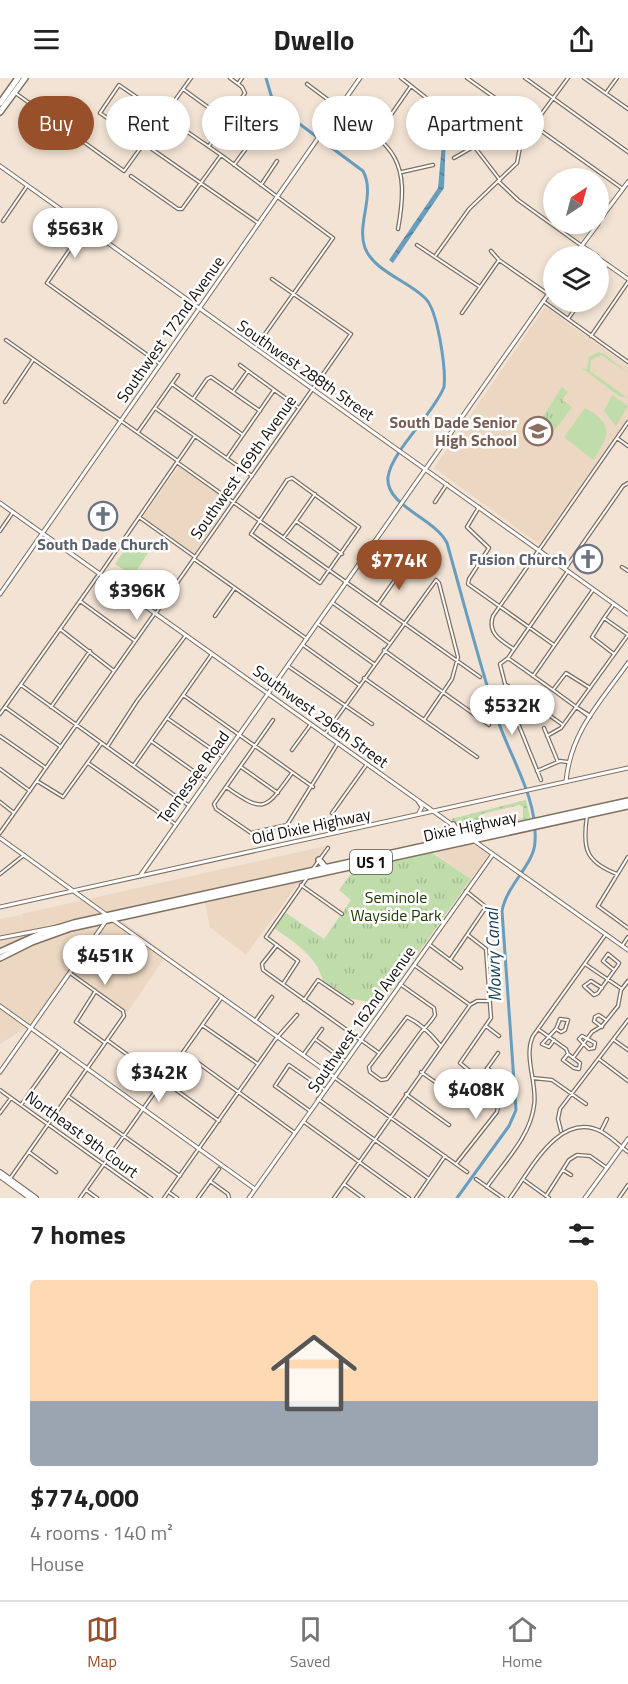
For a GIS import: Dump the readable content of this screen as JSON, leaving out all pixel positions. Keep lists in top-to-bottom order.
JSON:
{
  "streets": {
    "highway": ["Dixie Highway", "US 1"],
    "street": [
      "Southwest 172nd Avenue",
      "Southwest 288th Street",
      "Southwest 169th Avenue",
      "Southwest 296th Street",
      "Tennessee Road",
      "Old Dixie Highway",
      "Southwest 162nd Avenue",
      "Northeast 9th Court"
    ]
  },
  "crossings": [
    ["Southwest 172nd Avenue", "Southwest 288th Street"],
    ["Southwest 172nd Avenue", "Southwest 296th Street"],
    ["Southwest 288th Street", "Southwest 169th Avenue"],
    ["Southwest 288th Street", "Tennessee Road"],
    ["Southwest 169th Avenue", "Southwest 296th Street"],
    ["Southwest 296th Street", "Tennessee Road"],
    ["Southwest 296th Street", "Old Dixie Highway"],
    ["Southwest 296th Street", "Dixie Highway"],
    ["Southwest 296th Street", "Southwest 162nd Avenue"],
    ["Tennessee Road", "Old Dixie Highway"],
    ["Dixie Highway", "US 1"]
  ],
  "water": ["Mowry Canal"],
  "parks": ["Seminole Wayside Park"],
  "places": {
    "school or university": ["South Dade Senior High School"],
    "church": ["South Dade Church", "Fusion Church"]
  },
  "north": "top right",
  "page": {
    "header": "Dwello",
    "chip": [
      "Buy",
      "Rent",
      "Filters",
      "New",
      "Apartment"
    ],
    "price": [
      "$563K",
      "$774K",
      "$396K",
      "$532K",
      "$451K",
      "$342K",
      "$408K"
    ],
    "heading": "7 homes",
    "list": [
      {
        "name": "$774,000",
        "note": "4 rooms · 140 m² · House"
      }
    ],
    "tabs": ["Map", "Saved", "Home"]
  }
}
